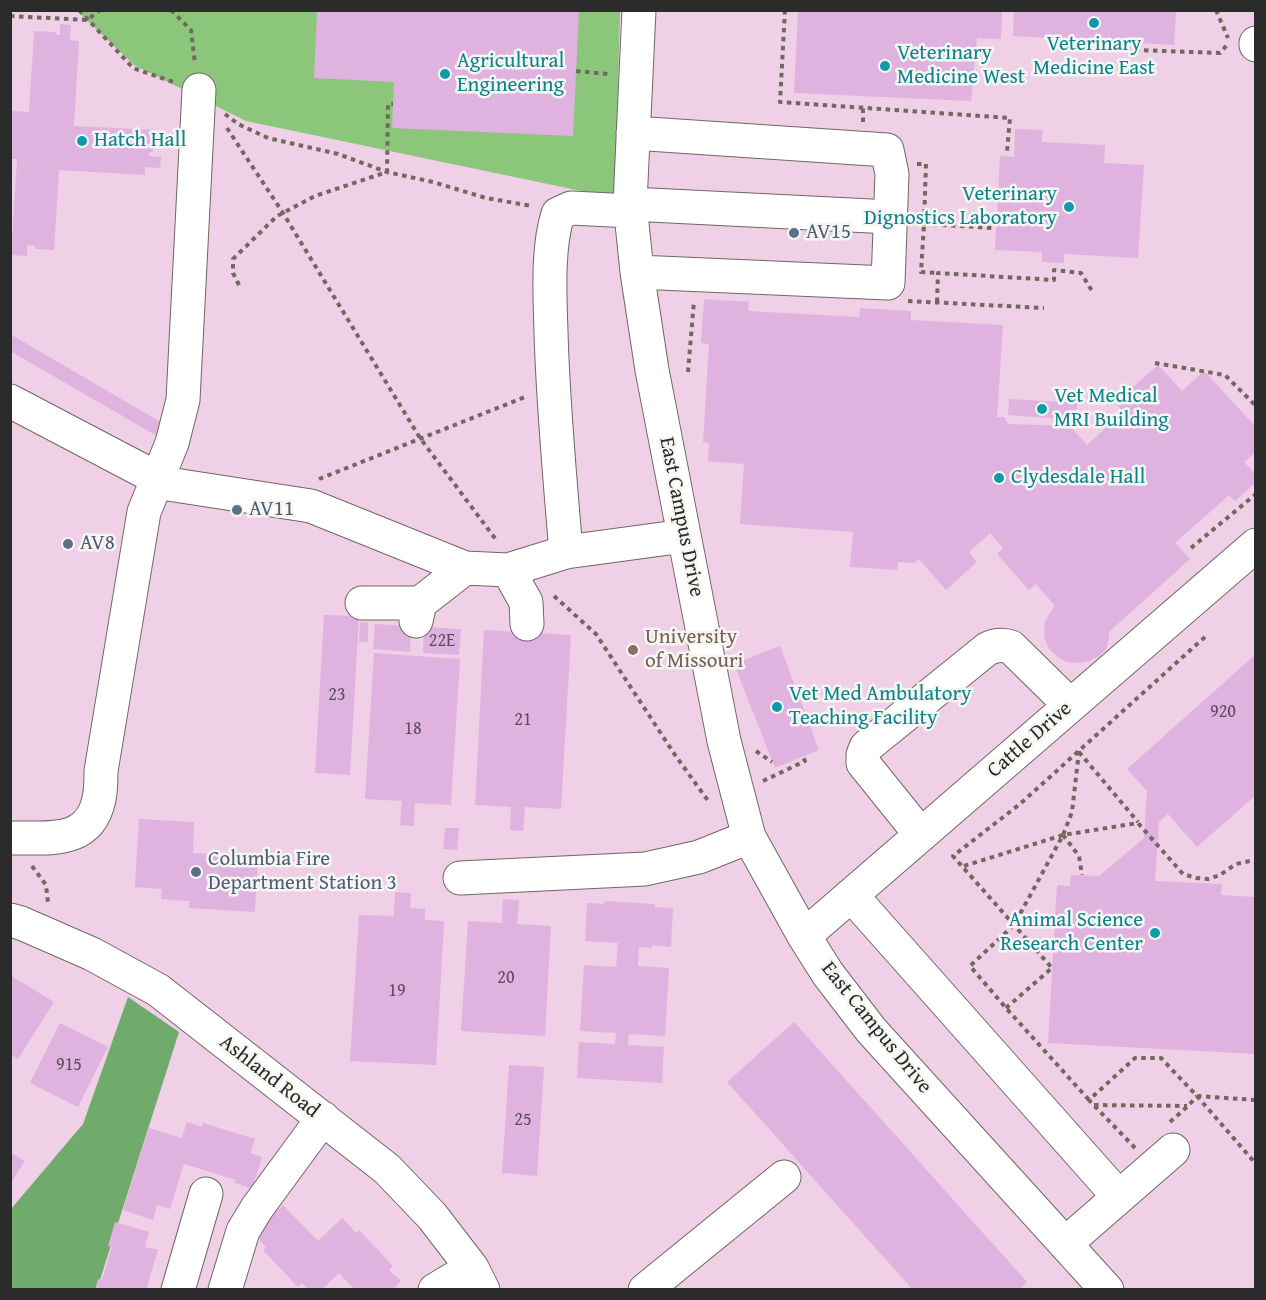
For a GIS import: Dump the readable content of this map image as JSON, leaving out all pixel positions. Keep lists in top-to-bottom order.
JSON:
{
  "streets": {
    "street": ["East Campus Drive", "Cattle Drive", "Ashland Road"]
  },
  "crossings": [
    ["East Campus Drive", "Cattle Drive"]
  ],
  "places": [
    "Veterinary Medicine East",
    "Veterinary Medicine West",
    "Agricultural Engineering",
    "Hatch Hall",
    "Veterinary Dignostics Laboratory",
    "AV15",
    "Vet Medical MRI Building",
    "Clydesdale Hall",
    "AV11",
    "AV8",
    "University of Missouri",
    "Vet Med Ambulatory Teaching Facility",
    "Columbia Fire Department Station 3",
    "Animal Science Research Center"
  ],
  "house_numbers": [
    "22E",
    "23",
    "920",
    "21",
    "18",
    "20",
    "19",
    "915",
    "25"
  ]
}
